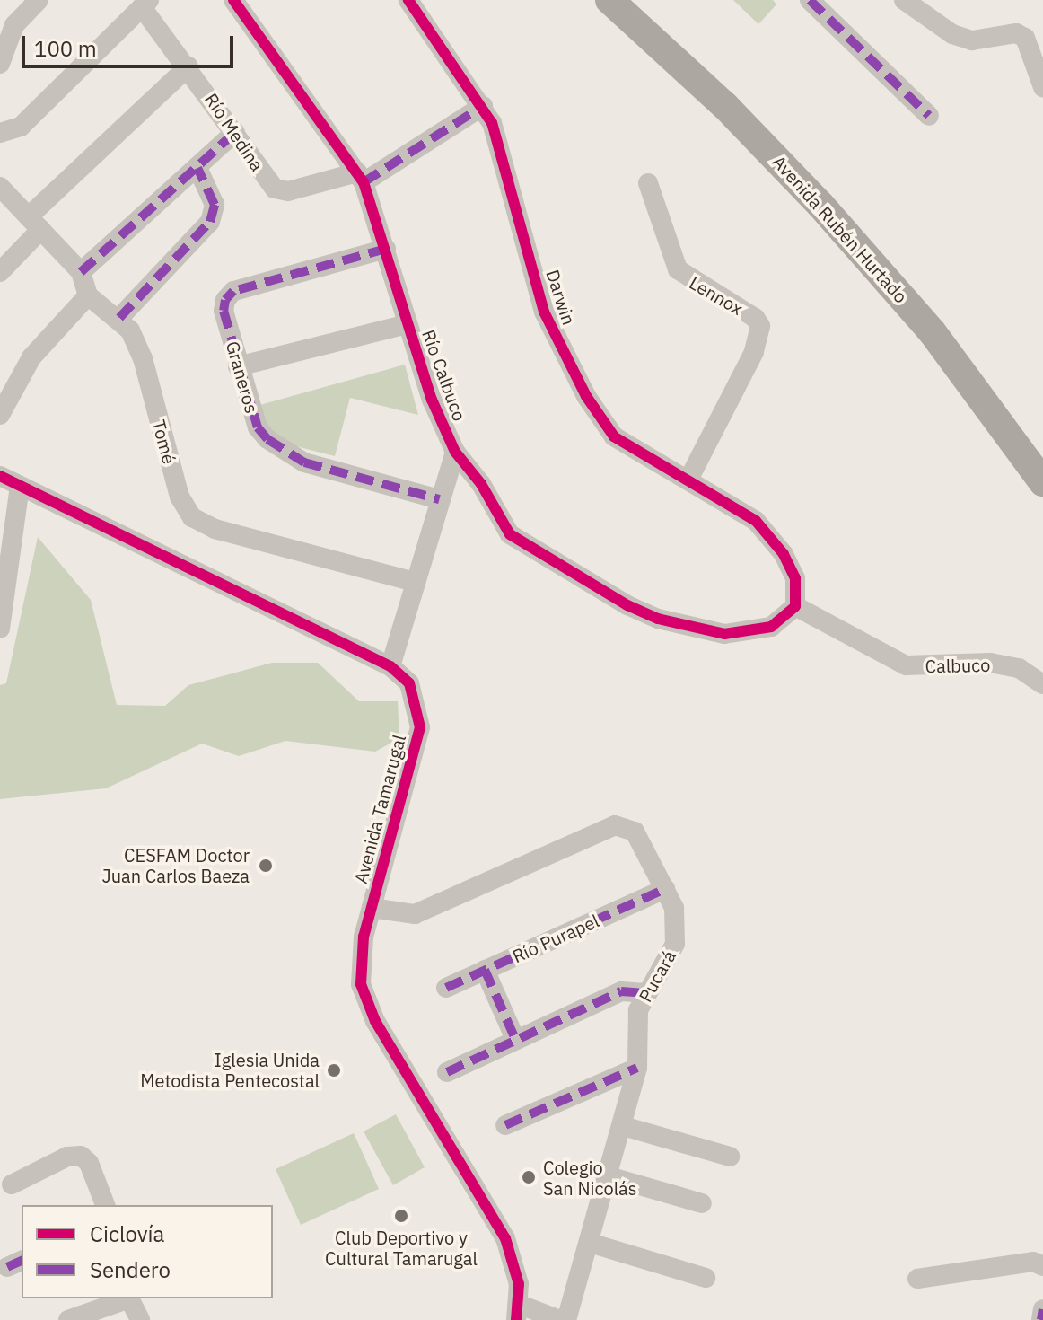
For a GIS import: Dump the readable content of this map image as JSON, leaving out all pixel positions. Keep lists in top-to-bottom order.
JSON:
{
  "streets": {
    "highway": ["Avenida Rubén Hurtado"],
    "street": [
      "Río Medina",
      "Lennox",
      "Darwin",
      "Río Calbuco",
      "Graneros",
      "Tomé",
      "Calbuco",
      "Avenida Tamarugal",
      "Río Purapel",
      "Pucará"
    ]
  },
  "crossings": [
    ["Río Medina", "Darwin"],
    ["Río Medina", "Río Calbuco"],
    ["Lennox", "Darwin"],
    ["Darwin", "Río Calbuco"],
    ["Darwin", "Calbuco"],
    ["Río Calbuco", "Graneros"],
    ["Río Calbuco", "Calbuco"],
    ["Avenida Tamarugal", "Pucará"],
    ["Río Purapel", "Pucará"]
  ],
  "places": [
    "CESFAM Doctor Juan Carlos Baeza",
    "Iglesia Unida Metodista Pentecostal",
    "Colegio San Nicolás",
    "Club Deportivo y Cultural Tamarugal"
  ],
  "legend": ["Ciclovía", "Sendero"],
  "scale_bar": "100 m"
}
